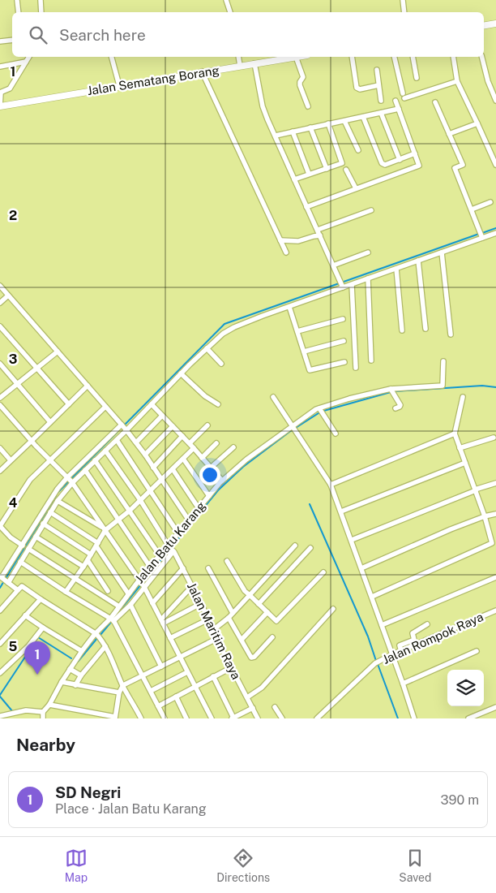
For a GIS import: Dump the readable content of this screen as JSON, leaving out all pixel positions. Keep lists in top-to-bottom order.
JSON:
{
  "streets": {
    "street": [
      "Jalan Sematang Borang",
      "Jalan Batu Karang",
      "Jalan Maritim Raya",
      "Jalan Rompok Raya"
    ]
  },
  "crossings": [
    ["Jalan Batu Karang", "Jalan Maritim Raya"]
  ],
  "page": {
    "search": "Search here",
    "pins": "1",
    "heading": "Nearby",
    "list": [
      {
        "mark": "1",
        "name": "SD Negri",
        "note": "Place · Jalan Batu Karang",
        "value": "390 m"
      }
    ],
    "nav": ["Map", "Directions", "Saved"]
  },
  "grid": {
    "rows": [
      "1",
      "2",
      "3",
      "4",
      "5"
    ]
  }
}
